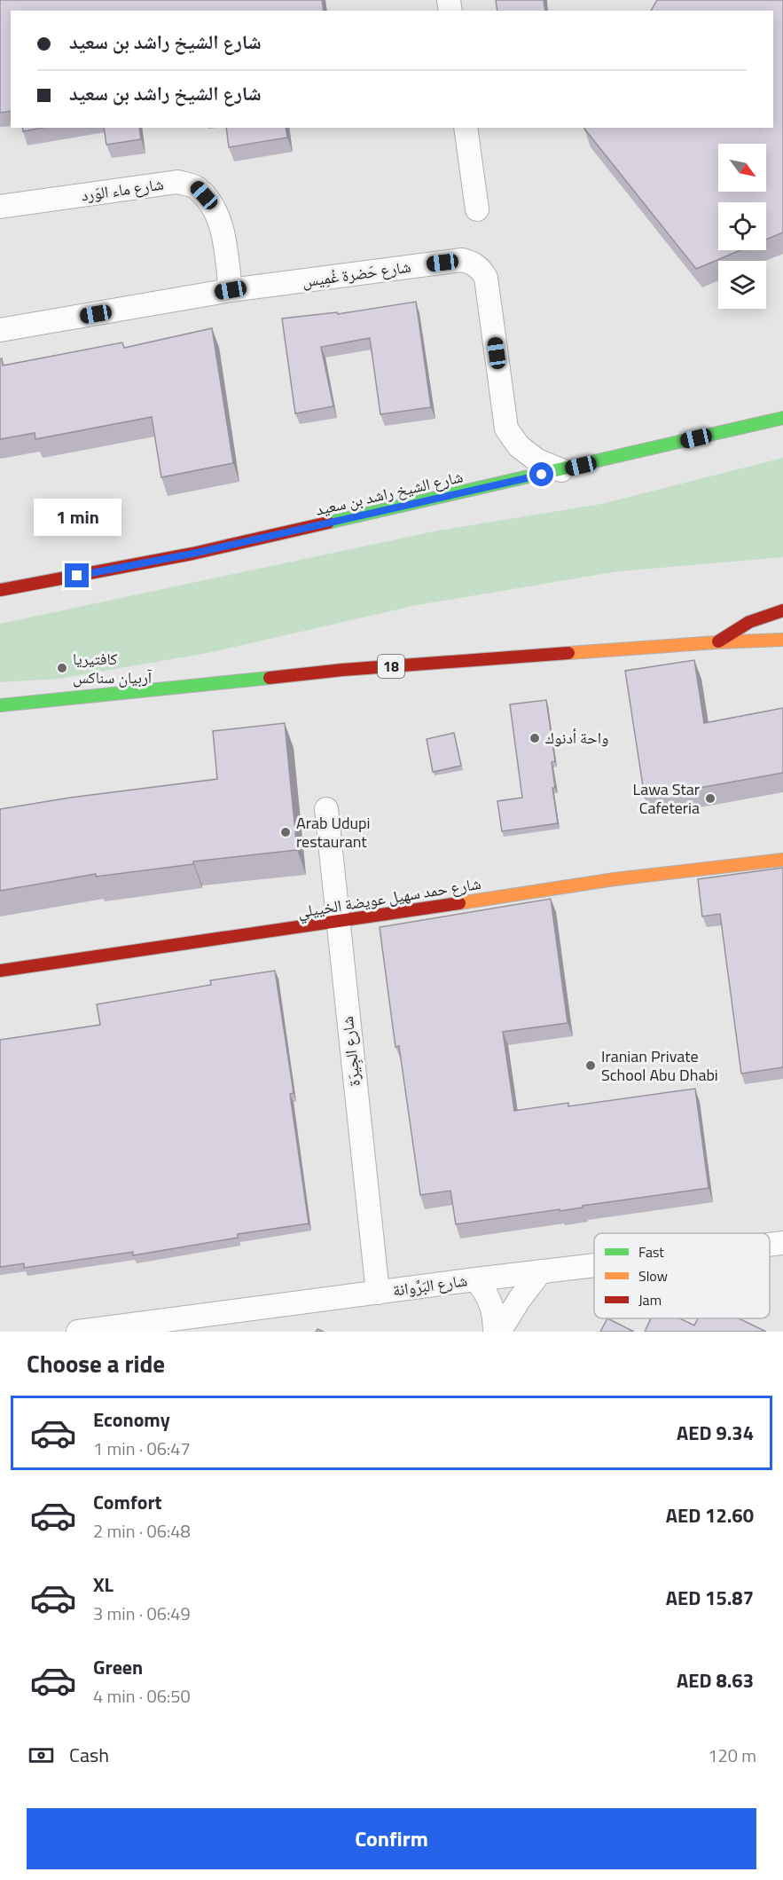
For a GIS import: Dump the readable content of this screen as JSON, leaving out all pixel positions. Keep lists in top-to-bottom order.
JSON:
{
  "streets": {
    "main road": ["شارع الشيخ راشد بن سعيد", "18", "شارع حمد سهيل عويضة الخييلي"],
    "street": [
      "شارع ماء الوَرد",
      "شارع حَضرة غُمِيس",
      "شارع الجِيرَة",
      "شارع البَرَّوانة"
    ]
  },
  "crossings": [
    ["شارع ماء الوَرد", "شارع حَضرة غُمِيس"],
    ["شارع حَضرة غُمِيس", "شارع الشيخ راشد بن سعيد"],
    ["شارع حمد سهيل عويضة الخييلي", "شارع الجِيرَة"],
    ["شارع الجِيرَة", "شارع البَرَّوانة"]
  ],
  "places": [
    "كافتيريا آربيان سناكس",
    "واحة أدنوك",
    "Lawa Star Cafeteria",
    "Arab Udupi restaurant",
    "Iranian Private School Abu Dhabi"
  ],
  "legend": ["Fast", "Slow", "Jam"],
  "north": "bottom right",
  "page": {
    "banner": ["شارع الشيخ راشد بن سعيد", "شارع الشيخ راشد بن سعيد"],
    "bubble": "1 min",
    "heading": "Choose a ride",
    "list": [
      {
        "name": "Economy",
        "note": "1 min · 06:47",
        "value": "AED 9.34"
      },
      {
        "name": "Comfort",
        "note": "2 min · 06:48",
        "value": "AED 12.60"
      },
      {
        "name": "XL",
        "note": "3 min · 06:49",
        "value": "AED 15.87"
      },
      {
        "name": "Green",
        "note": "4 min · 06:50",
        "value": "AED 8.63"
      }
    ],
    "pay": ["Cash", "120 m"],
    "buttons": "Confirm"
  }
}
